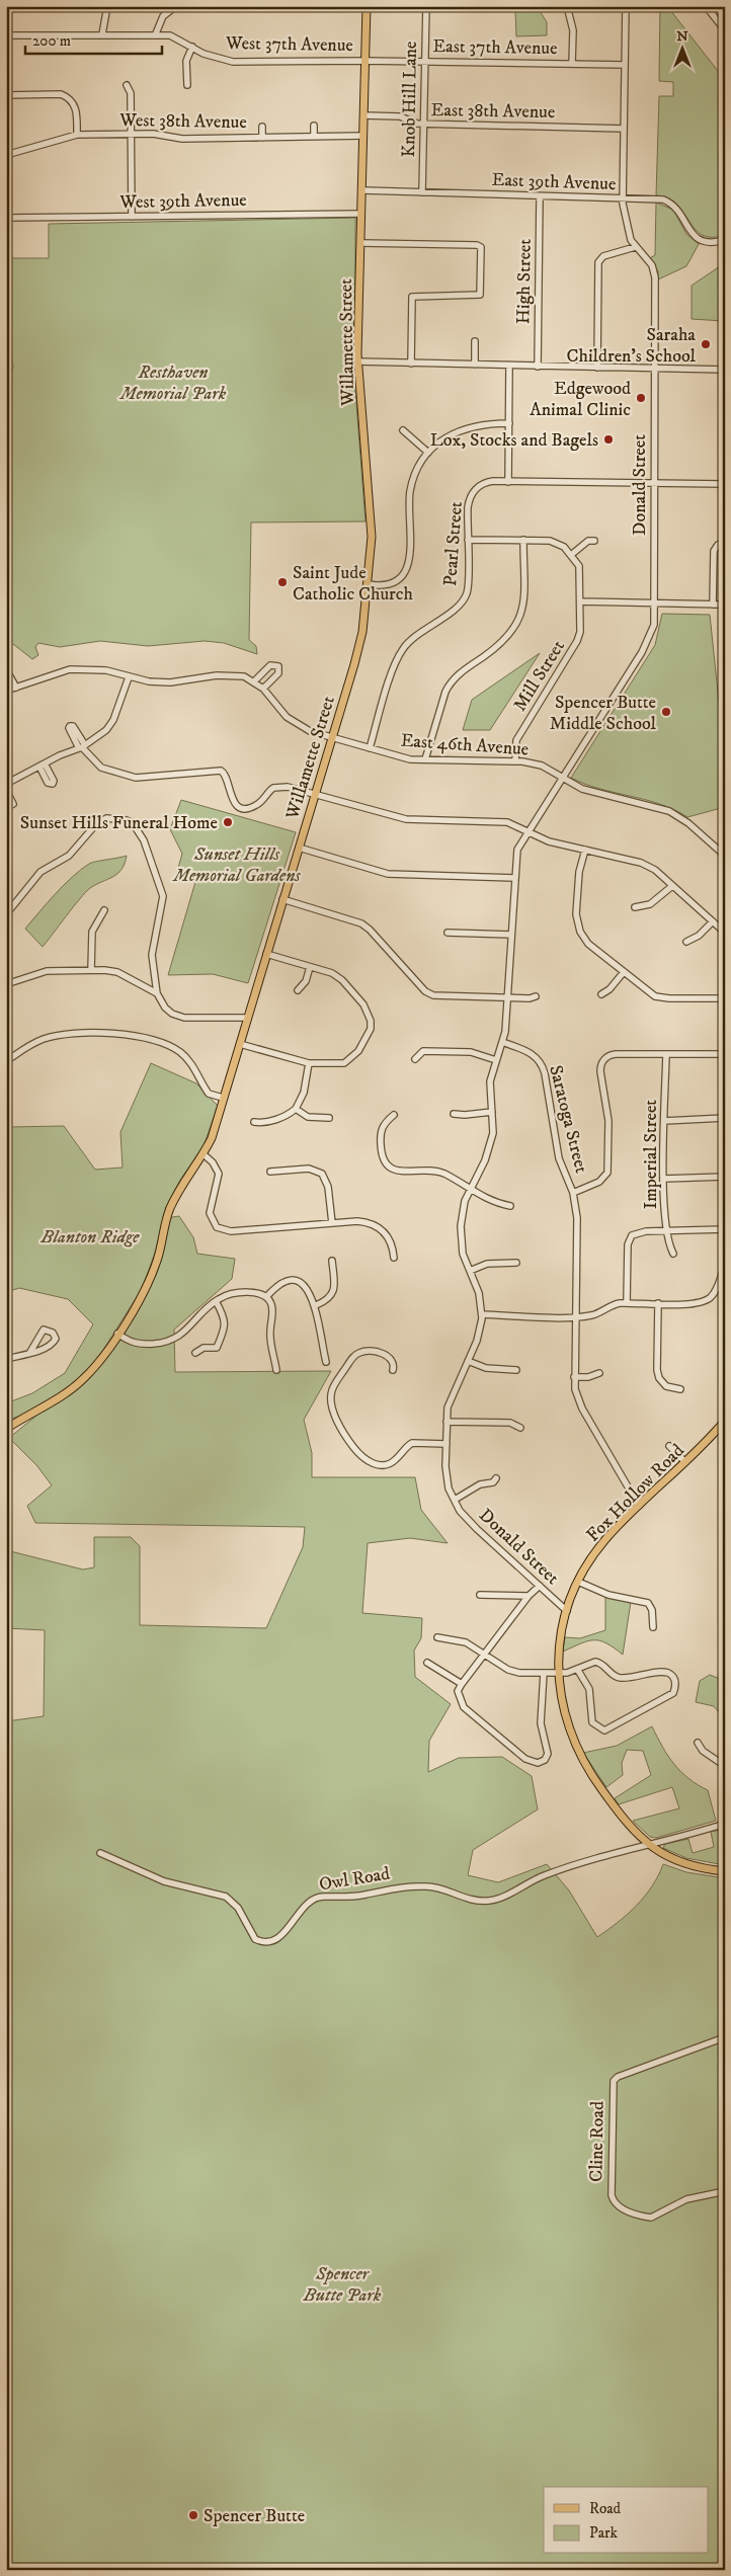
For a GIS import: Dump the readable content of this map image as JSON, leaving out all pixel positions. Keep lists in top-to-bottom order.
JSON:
{
  "streets": {
    "main road": ["Willamette Street", "Fox Hollow Road"],
    "street": [
      "West 37th Avenue",
      "East 37th Avenue",
      "Knob Hill Lane",
      "East 38th Avenue",
      "West 38th Avenue",
      "East 39th Avenue",
      "West 39th Avenue",
      "High Street",
      "Donald Street",
      "Pearl Street",
      "Mill Street",
      "East 46th Avenue",
      "Saratoga Street",
      "Imperial Street",
      "Owl Road",
      "Cline Road"
    ]
  },
  "crossings": [
    ["West 37th Avenue", "East 37th Avenue"],
    ["West 37th Avenue", "Willamette Street"],
    ["East 37th Avenue", "Knob Hill Lane"],
    ["East 37th Avenue", "Willamette Street"],
    ["East 37th Avenue", "Donald Street"],
    ["Knob Hill Lane", "East 38th Avenue"],
    ["Knob Hill Lane", "East 39th Avenue"],
    ["East 38th Avenue", "Willamette Street"],
    ["East 38th Avenue", "Donald Street"],
    ["West 38th Avenue", "Willamette Street"],
    ["East 39th Avenue", "High Street"],
    ["East 39th Avenue", "Willamette Street"],
    ["East 39th Avenue", "Donald Street"],
    ["West 39th Avenue", "Willamette Street"],
    ["Willamette Street", "East 46th Avenue"],
    ["Donald Street", "Pearl Street"],
    ["Donald Street", "East 46th Avenue"],
    ["Donald Street", "Saratoga Street"],
    ["Donald Street", "Fox Hollow Road"],
    ["Pearl Street", "East 46th Avenue"],
    ["Mill Street", "East 46th Avenue"],
    ["Saratoga Street", "Fox Hollow Road"],
    ["Fox Hollow Road", "Owl Road"]
  ],
  "parks": [
    "Resthaven Memorial Park",
    "Sunset Hills Memorial Gardens",
    "Blanton Ridge",
    "Spencer Butte Park"
  ],
  "places": [
    "Saraha Children's School",
    "Edgewood Animal Clinic",
    "Lox, Stocks and Bagels",
    "Saint Jude Catholic Church",
    "Spencer Butte Middle School",
    "Sunset Hills Funeral Home",
    "Spencer Butte"
  ],
  "legend": ["Road", "Park"],
  "scale_bar": "200 m",
  "north": "top"
}
